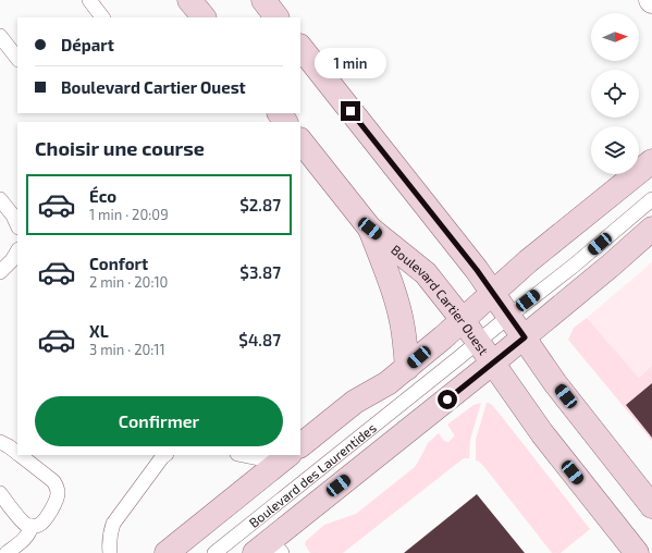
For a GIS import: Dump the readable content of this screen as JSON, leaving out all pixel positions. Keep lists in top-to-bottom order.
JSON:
{
  "streets": {
    "main road": ["Boulevard Cartier Ouest", "Boulevard des Laurentides"]
  },
  "crossings": [
    ["Boulevard Cartier Ouest", "Boulevard des Laurentides"]
  ],
  "north": "right",
  "page": {
    "banner": ["Départ", "Boulevard Cartier Ouest"],
    "bubble": "1 min",
    "heading": "Choisir une course",
    "list": [
      {
        "name": "Éco",
        "note": "1 min · 20:09",
        "value": "$2.87"
      },
      {
        "name": "Confort",
        "note": "2 min · 20:10",
        "value": "$3.87"
      },
      {
        "name": "XL",
        "note": "3 min · 20:11",
        "value": "$4.87"
      }
    ],
    "buttons": "Confirmer"
  }
}
